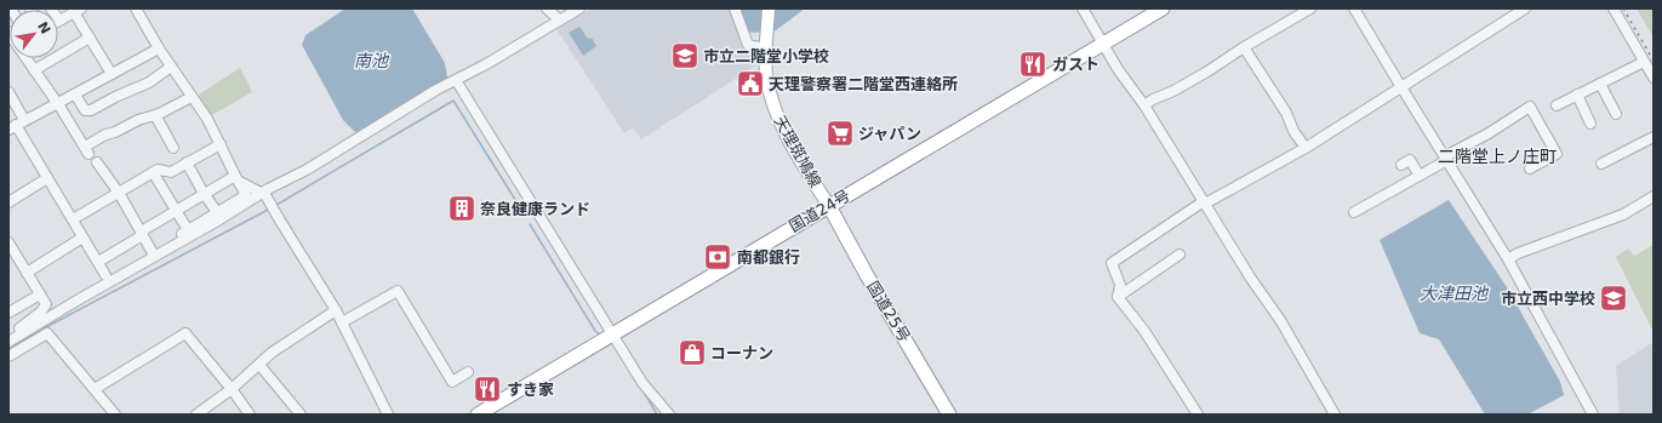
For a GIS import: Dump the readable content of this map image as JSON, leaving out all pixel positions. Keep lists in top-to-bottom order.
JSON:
{
  "streets": {
    "highway": ["国道24号", "国道25号"],
    "main road": ["天理斑鳩線"]
  },
  "crossings": [
    ["天理斑鳩線", "国道24号"],
    ["天理斑鳩線", "国道25号"],
    ["国道24号", "国道25号"]
  ],
  "districts": ["二階堂上ノ庄町"],
  "water": ["南池", "大津田池"],
  "places": {
    "school or university": ["市立二階堂小学校", "市立西中学校"],
    "restaurant": ["ガスト", "すき家"],
    "public building": ["天理警察署二階堂西連絡所"],
    "supermarket": ["ジャパン"],
    "building": ["奈良健康ランド"],
    "bank": ["南都銀行"],
    "shop": ["コーナン"]
  },
  "north": "top right"
}
